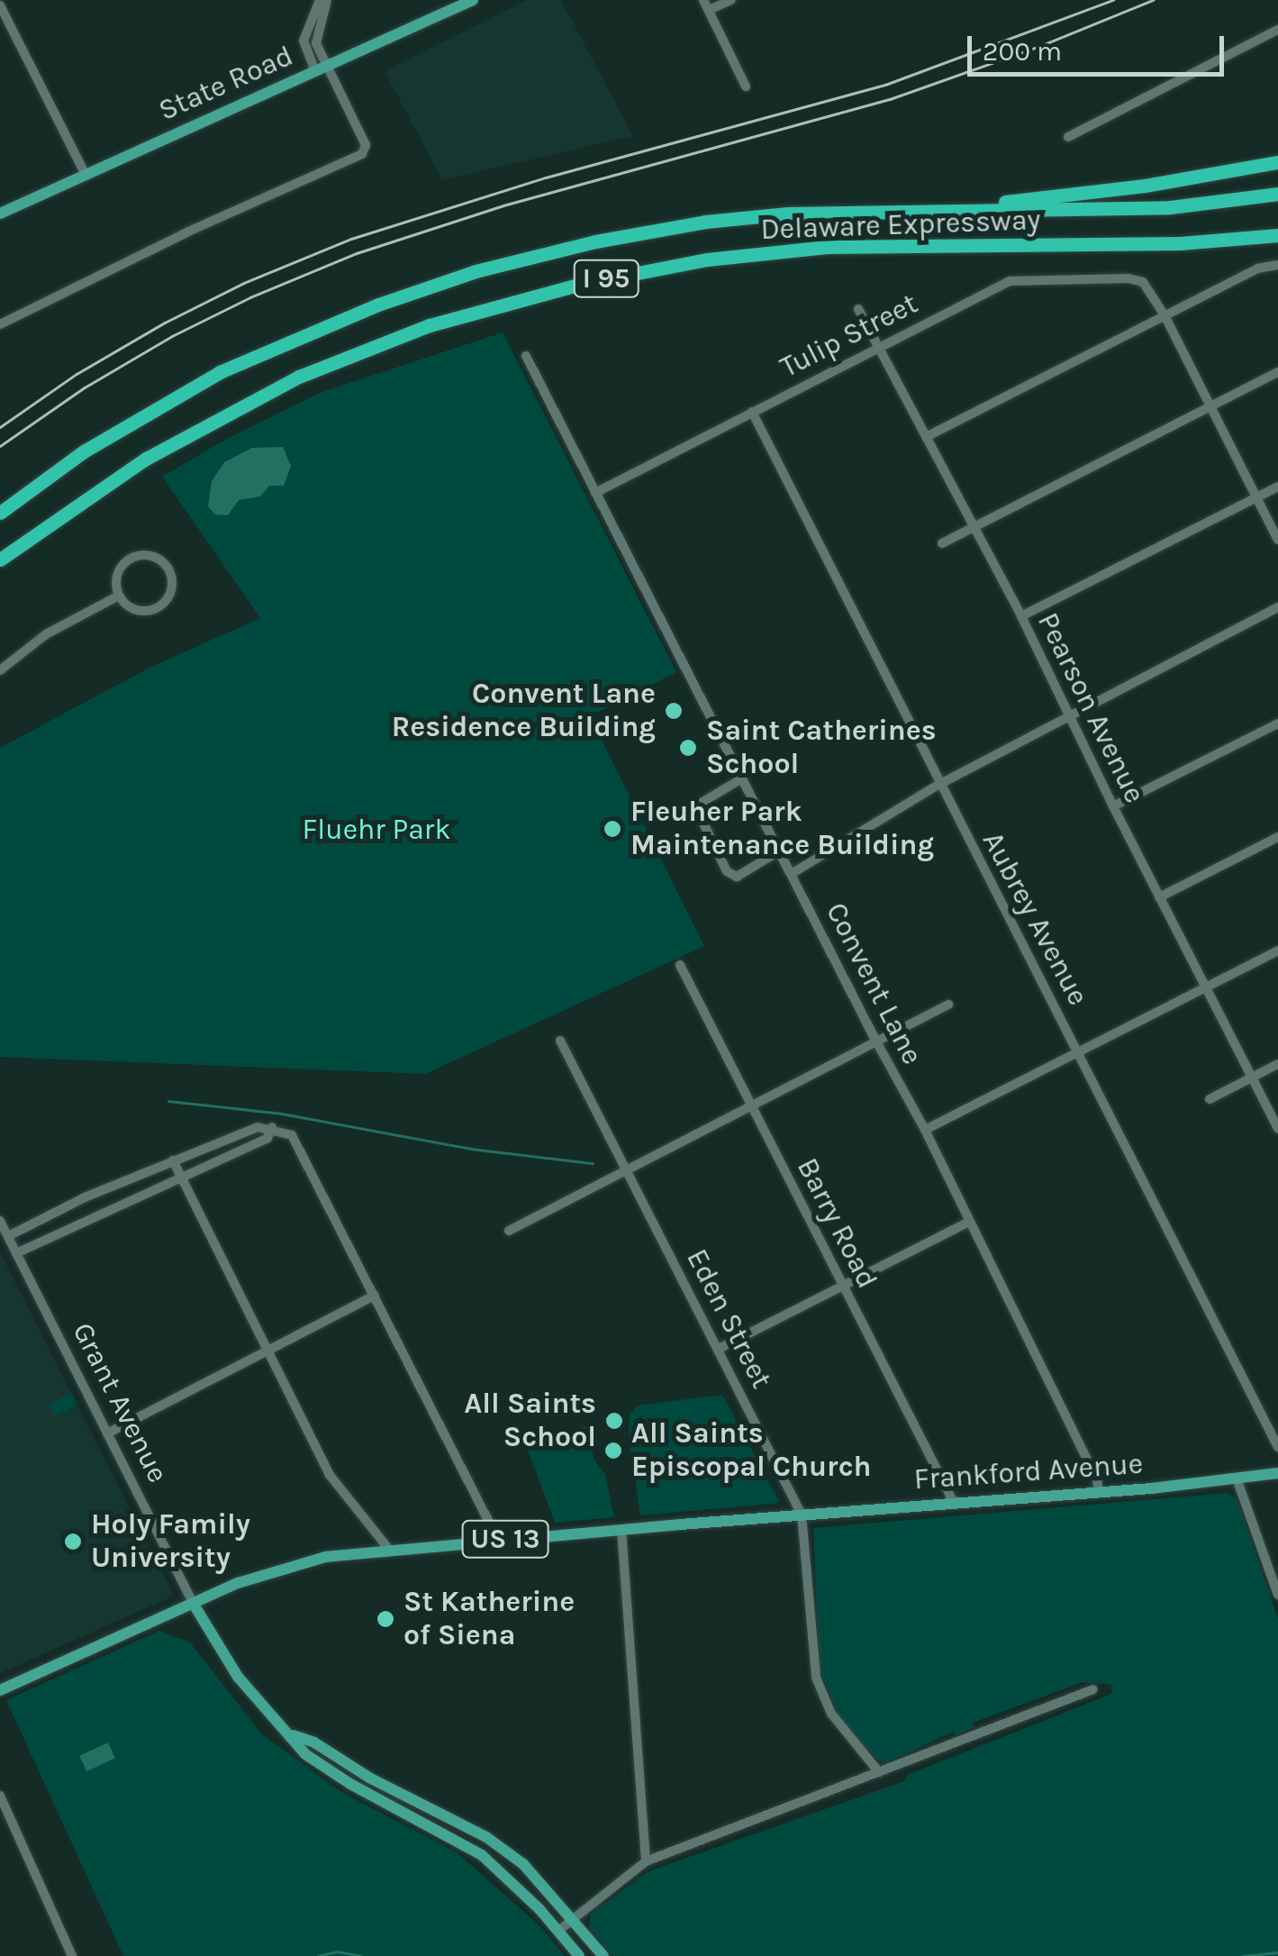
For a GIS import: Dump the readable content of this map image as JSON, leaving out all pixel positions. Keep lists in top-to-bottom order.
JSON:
{
  "streets": {
    "highway": ["Delaware Expressway", "I 95"],
    "main road": [
      "State Road",
      "Grant Avenue",
      "Frankford Avenue",
      "US 13"
    ],
    "street": [
      "Tulip Street",
      "Pearson Avenue",
      "Aubrey Avenue",
      "Convent Lane",
      "Barry Road",
      "Eden Street"
    ]
  },
  "crossings": [
    ["Tulip Street", "Pearson Avenue"],
    ["Tulip Street", "Aubrey Avenue"],
    ["Tulip Street", "Convent Lane"],
    ["Convent Lane", "Frankford Avenue"],
    ["Barry Road", "Frankford Avenue"],
    ["Eden Street", "Frankford Avenue"],
    ["Grant Avenue", "Frankford Avenue"]
  ],
  "parks": ["Fluehr Park"],
  "places": [
    "Convent Lane Residence Building",
    "Saint Catherines School",
    "Fleuher Park Maintenance Building",
    "All Saints School",
    "All Saints Episcopal Church",
    "Holy Family University",
    "St Katherine of Siena"
  ],
  "scale_bar": "200 m"
}
